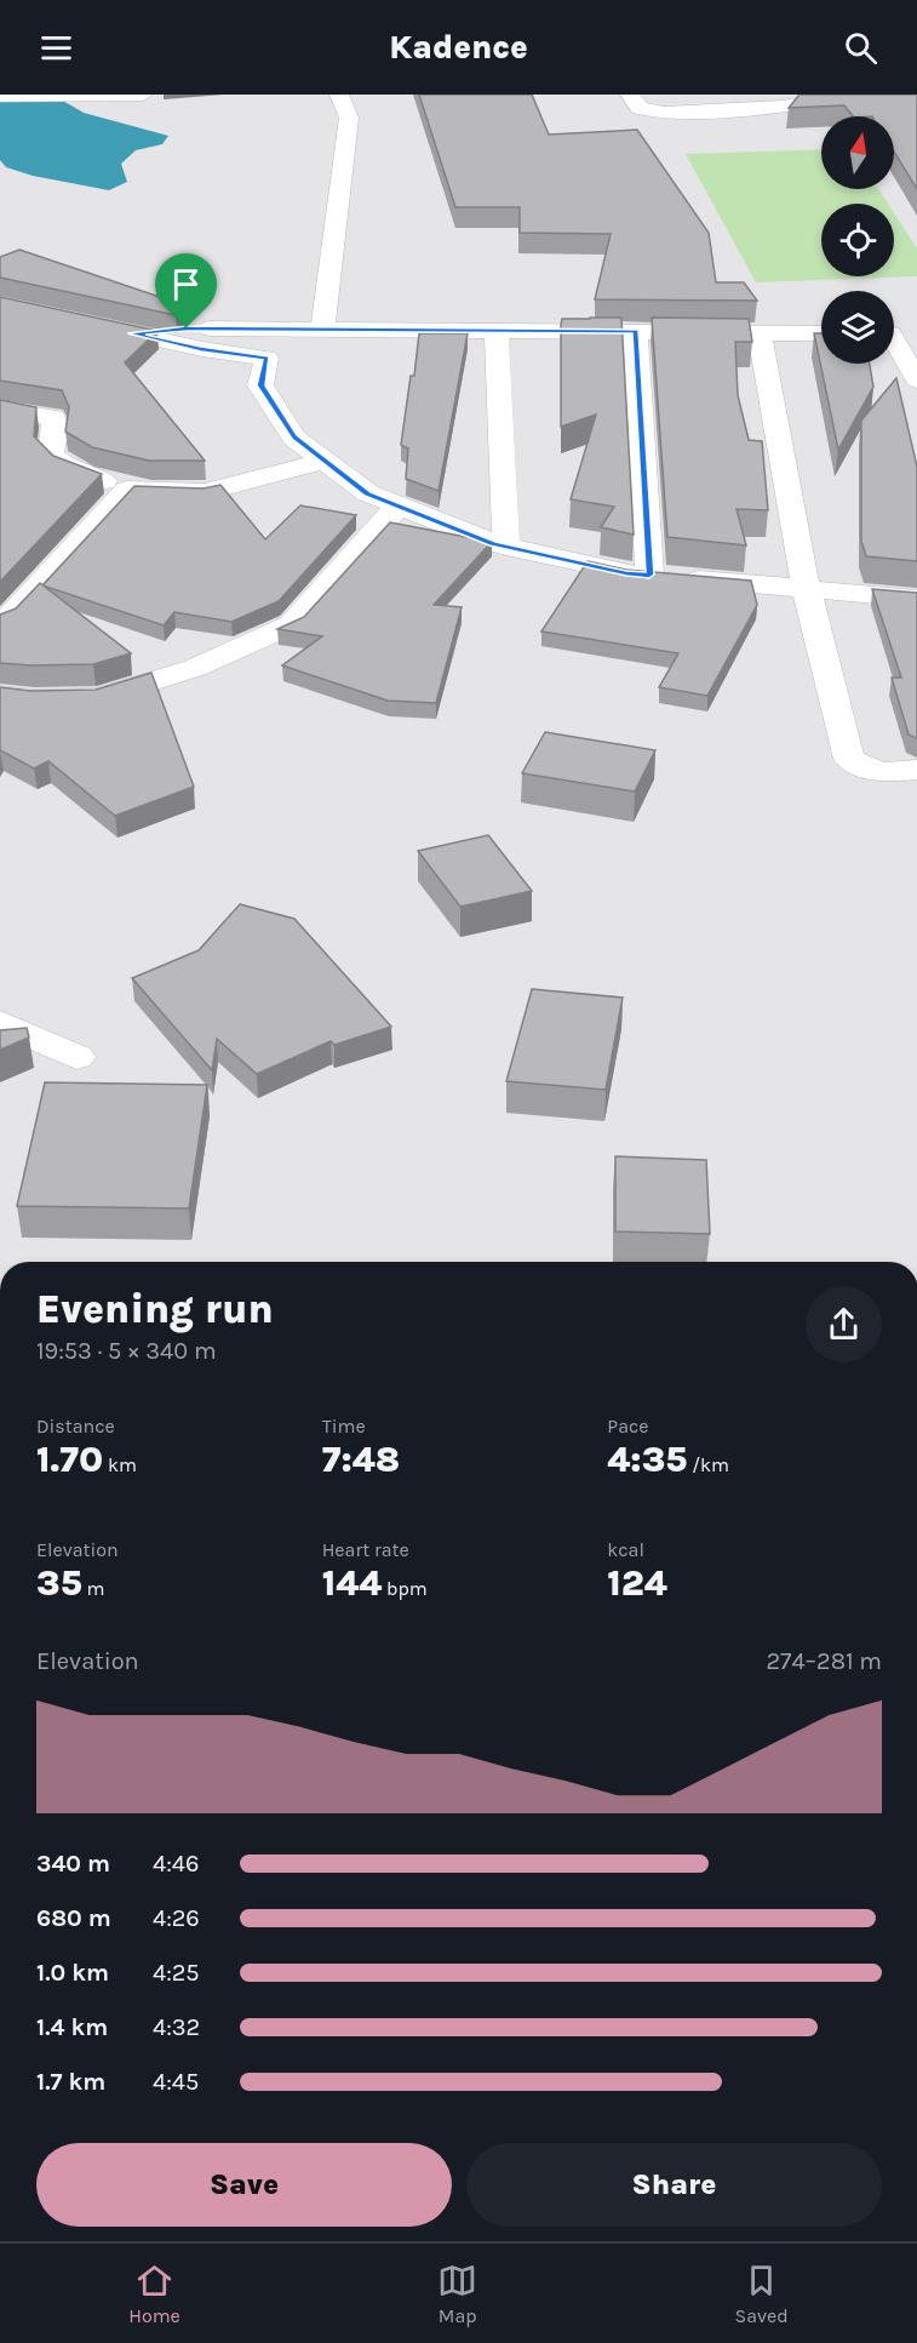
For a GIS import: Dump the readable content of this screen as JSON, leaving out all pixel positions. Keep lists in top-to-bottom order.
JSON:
{
  "north": "top",
  "page": {
    "header": "Kadence",
    "heading": ["Evening run", "19:53 · 5 × 340 m"],
    "stats": [
      ["Distance", "1.70 km"],
      ["Time", "7:48"],
      ["Pace", "4:35 /km"],
      ["Elevation", "35 m"],
      ["Heart rate", "144 bpm"],
      ["kcal", "124"]
    ],
    "chart": ["Elevation", "274–281 m"],
    "list": [
      {
        "name": "340 m",
        "note": "4:46"
      },
      {
        "name": "680 m",
        "note": "4:26"
      },
      {
        "name": "1.0 km",
        "note": "4:25"
      },
      {
        "name": "1.4 km",
        "note": "4:32"
      },
      {
        "name": "1.7 km",
        "note": "4:45"
      }
    ],
    "buttons": ["Save", "Share"],
    "tabs": ["Home", "Map", "Saved"]
  }
}
